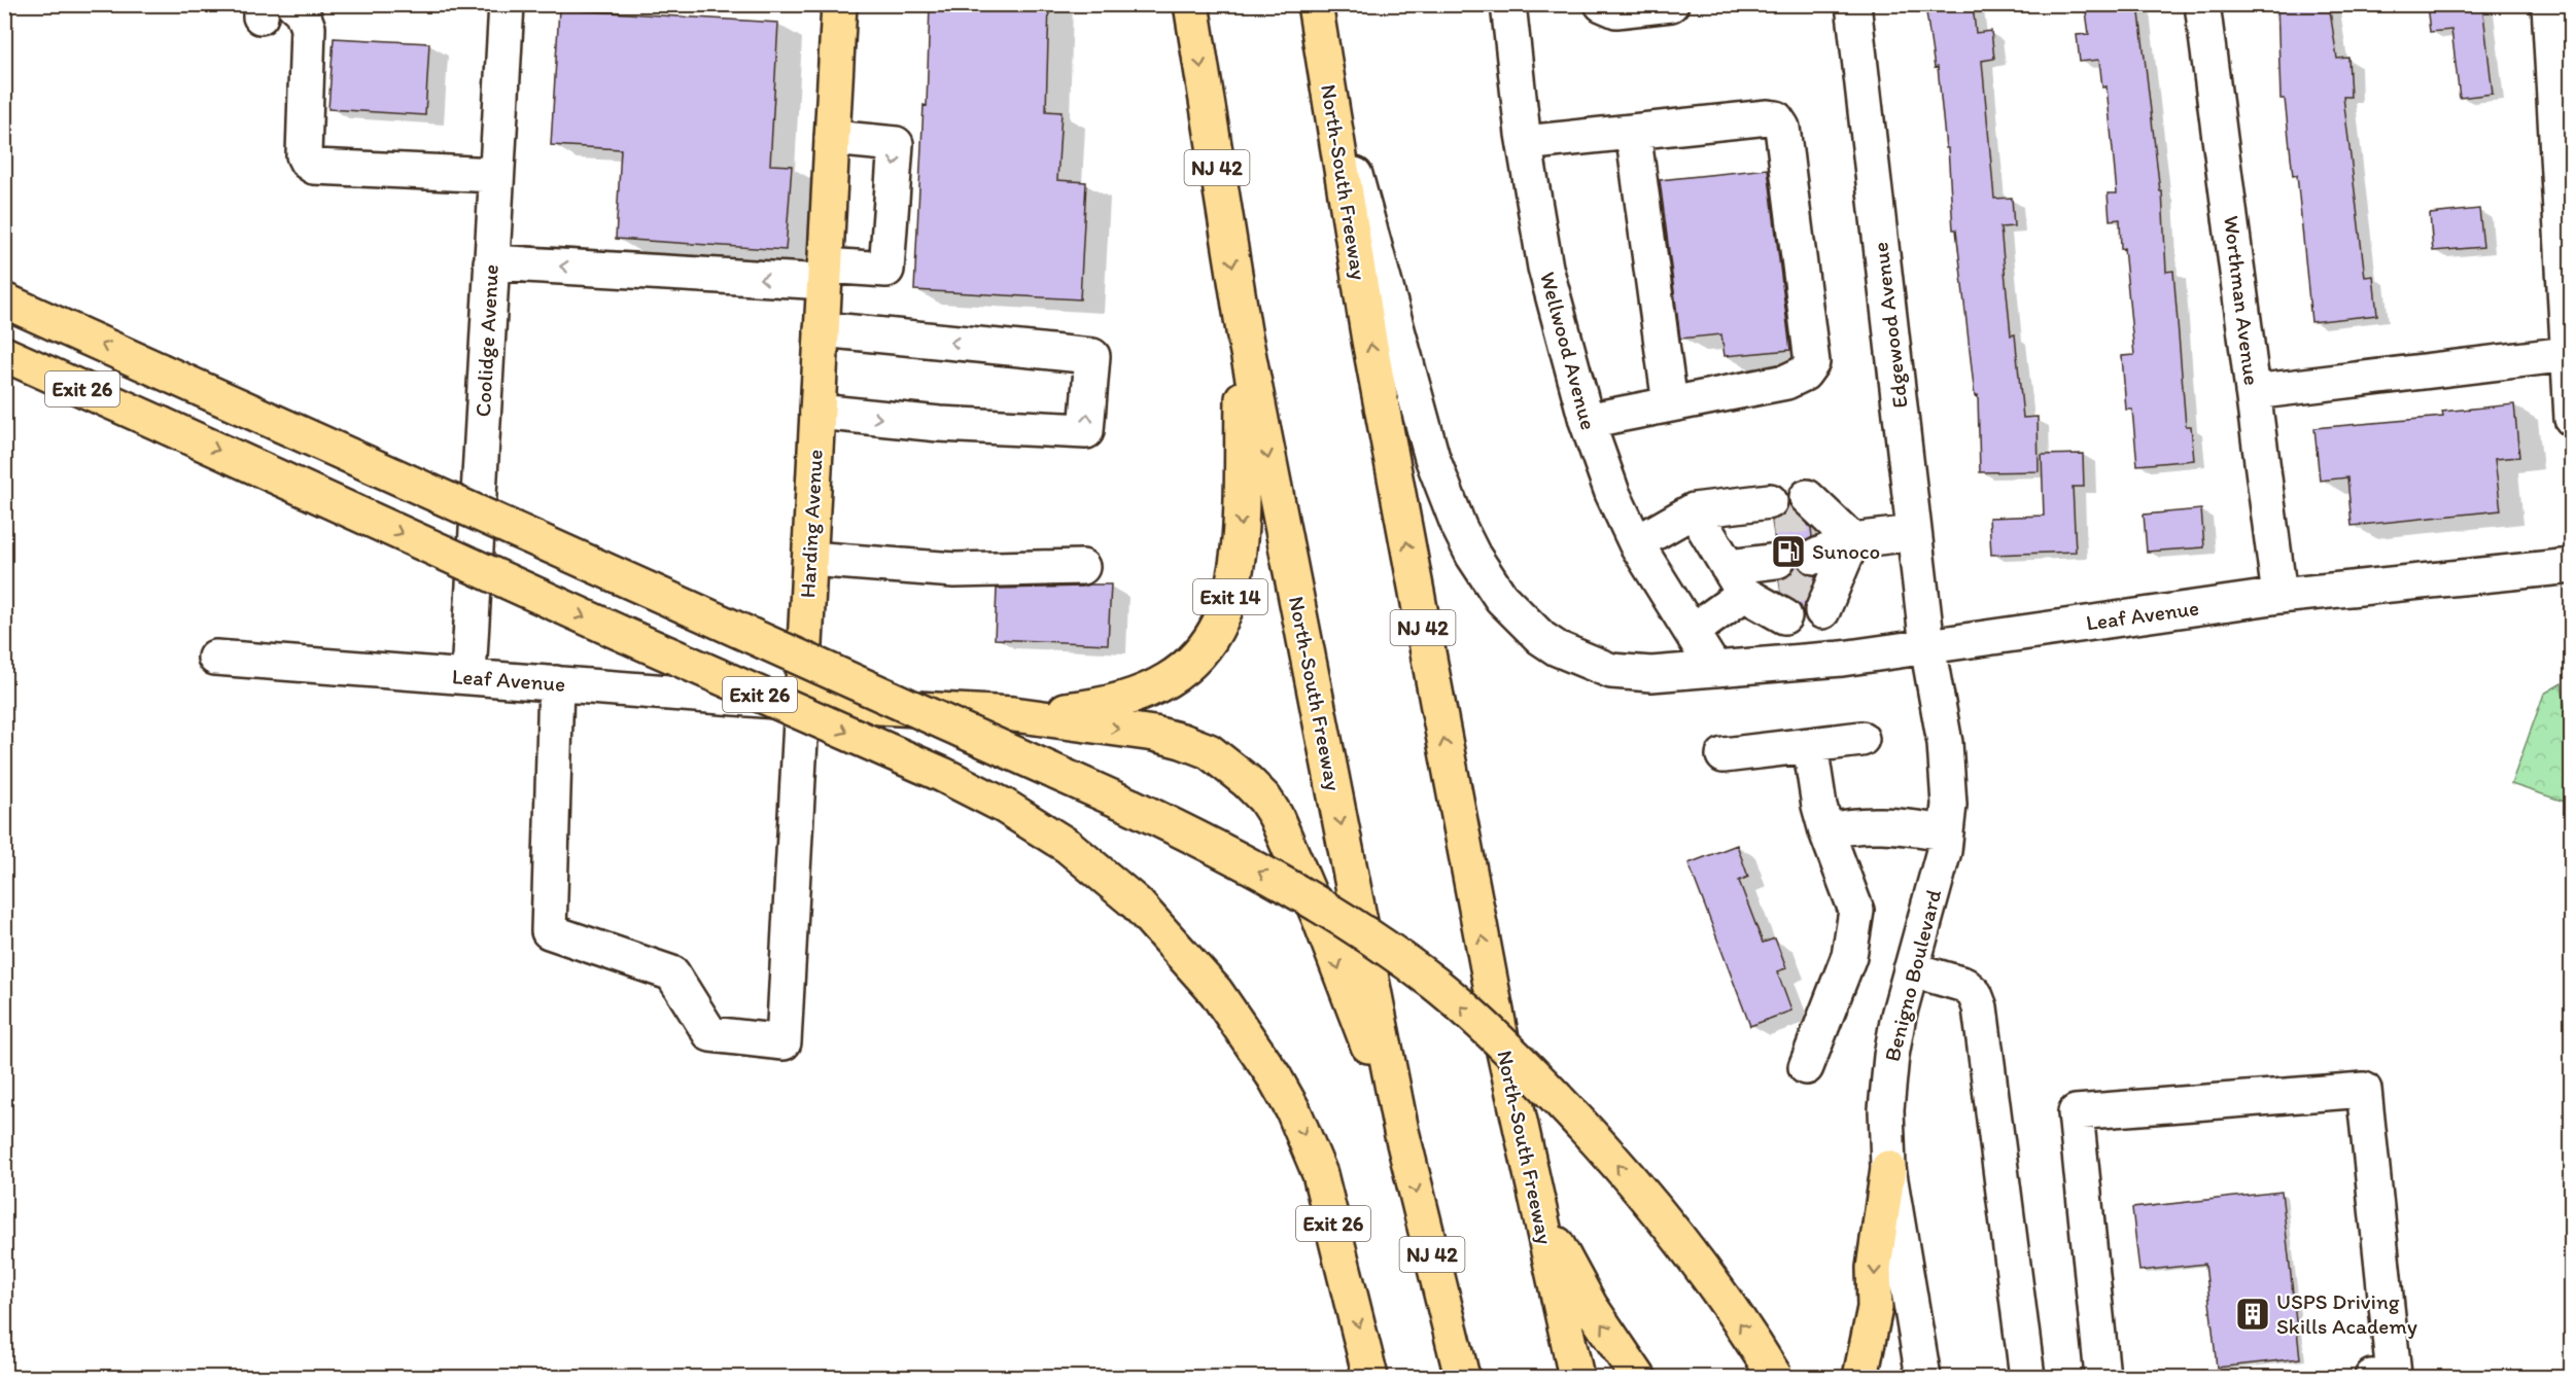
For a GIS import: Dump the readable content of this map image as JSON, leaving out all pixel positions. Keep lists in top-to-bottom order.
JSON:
{
  "streets": {
    "main road": [
      "NJ 42",
      "North-South Freeway",
      "Exit 26",
      "Harding Avenue",
      "Exit 14"
    ],
    "street": [
      "Worthman Avenue",
      "Edgewood Avenue",
      "Coolidge Avenue",
      "Wellwood Avenue",
      "Leaf Avenue",
      "Benigno Boulevard"
    ]
  },
  "crossings": [
    ["North-South Freeway", "Exit 14"],
    ["North-South Freeway", "Leaf Avenue"],
    ["Worthman Avenue", "Leaf Avenue"],
    ["Edgewood Avenue", "Leaf Avenue"],
    ["Edgewood Avenue", "Benigno Boulevard"],
    ["Coolidge Avenue", "Leaf Avenue"],
    ["Wellwood Avenue", "Leaf Avenue"],
    ["Harding Avenue", "Leaf Avenue"],
    ["Leaf Avenue", "Benigno Boulevard"]
  ],
  "places": {
    "fuel station": ["Sunoco"],
    "building": ["USPS Driving Skills Academy"]
  }
}
